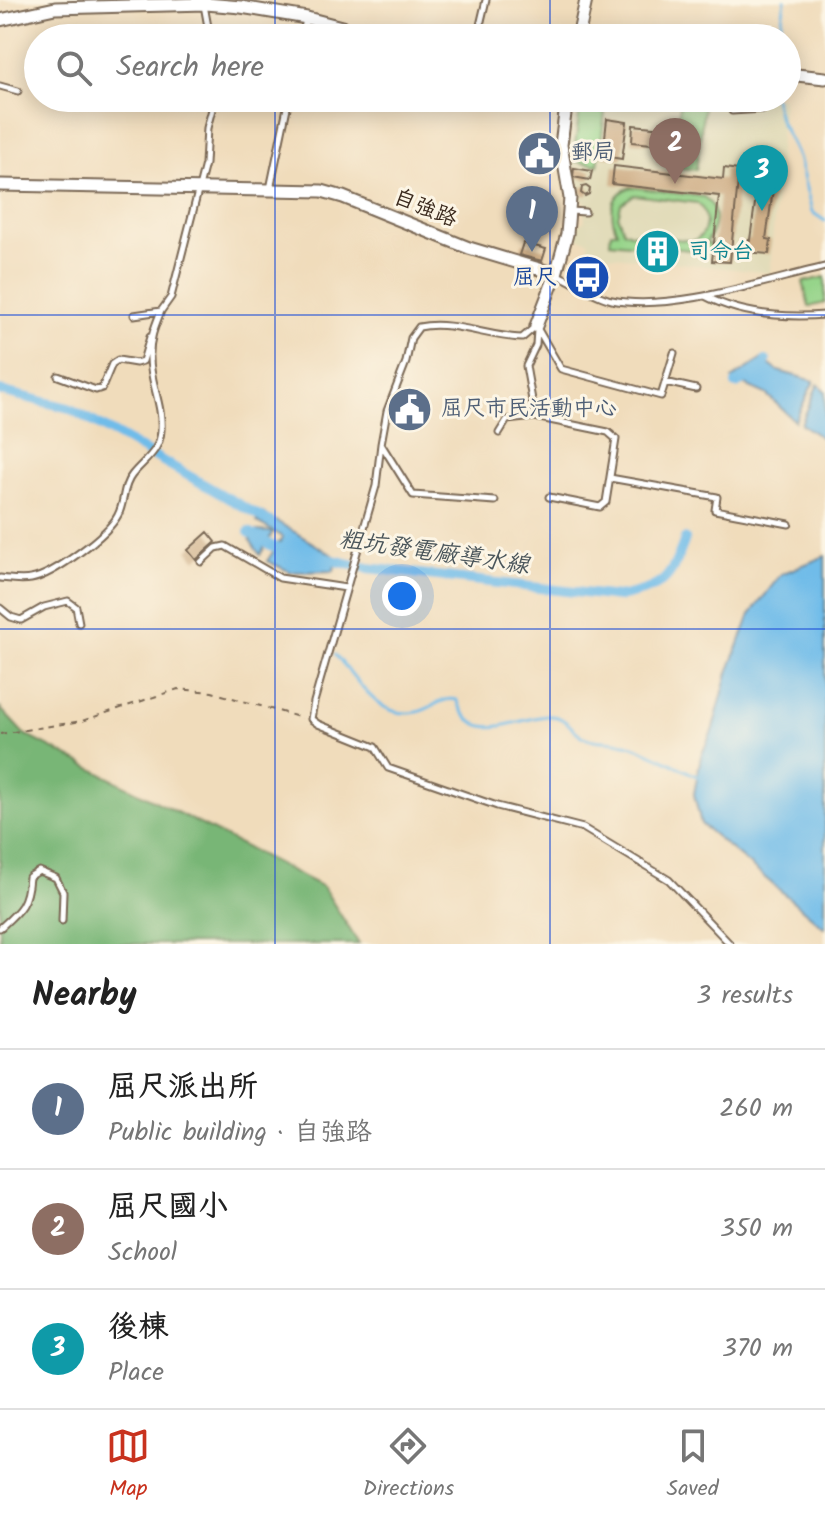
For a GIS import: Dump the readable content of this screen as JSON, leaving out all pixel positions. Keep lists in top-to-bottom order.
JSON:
{
  "streets": {
    "street": ["自強路"]
  },
  "water": ["粗坑發電廠導水線"],
  "places": {
    "public building": ["郵局", "屈尺市民活動中心"],
    "building": ["司令台"],
    "bus stop": ["屈尺"]
  },
  "page": {
    "search": "Search here",
    "pins": ["2", "3", "1"],
    "heading": ["Nearby", "3 results"],
    "list": [
      {
        "mark": "1",
        "name": "屈尺派出所",
        "note": "Public building · 自強路",
        "value": "260 m"
      },
      {
        "mark": "2",
        "name": "屈尺國小",
        "note": "School",
        "value": "350 m"
      },
      {
        "mark": "3",
        "name": "後棟",
        "note": "Place",
        "value": "370 m"
      }
    ],
    "nav": ["Map", "Directions", "Saved"]
  }
}
